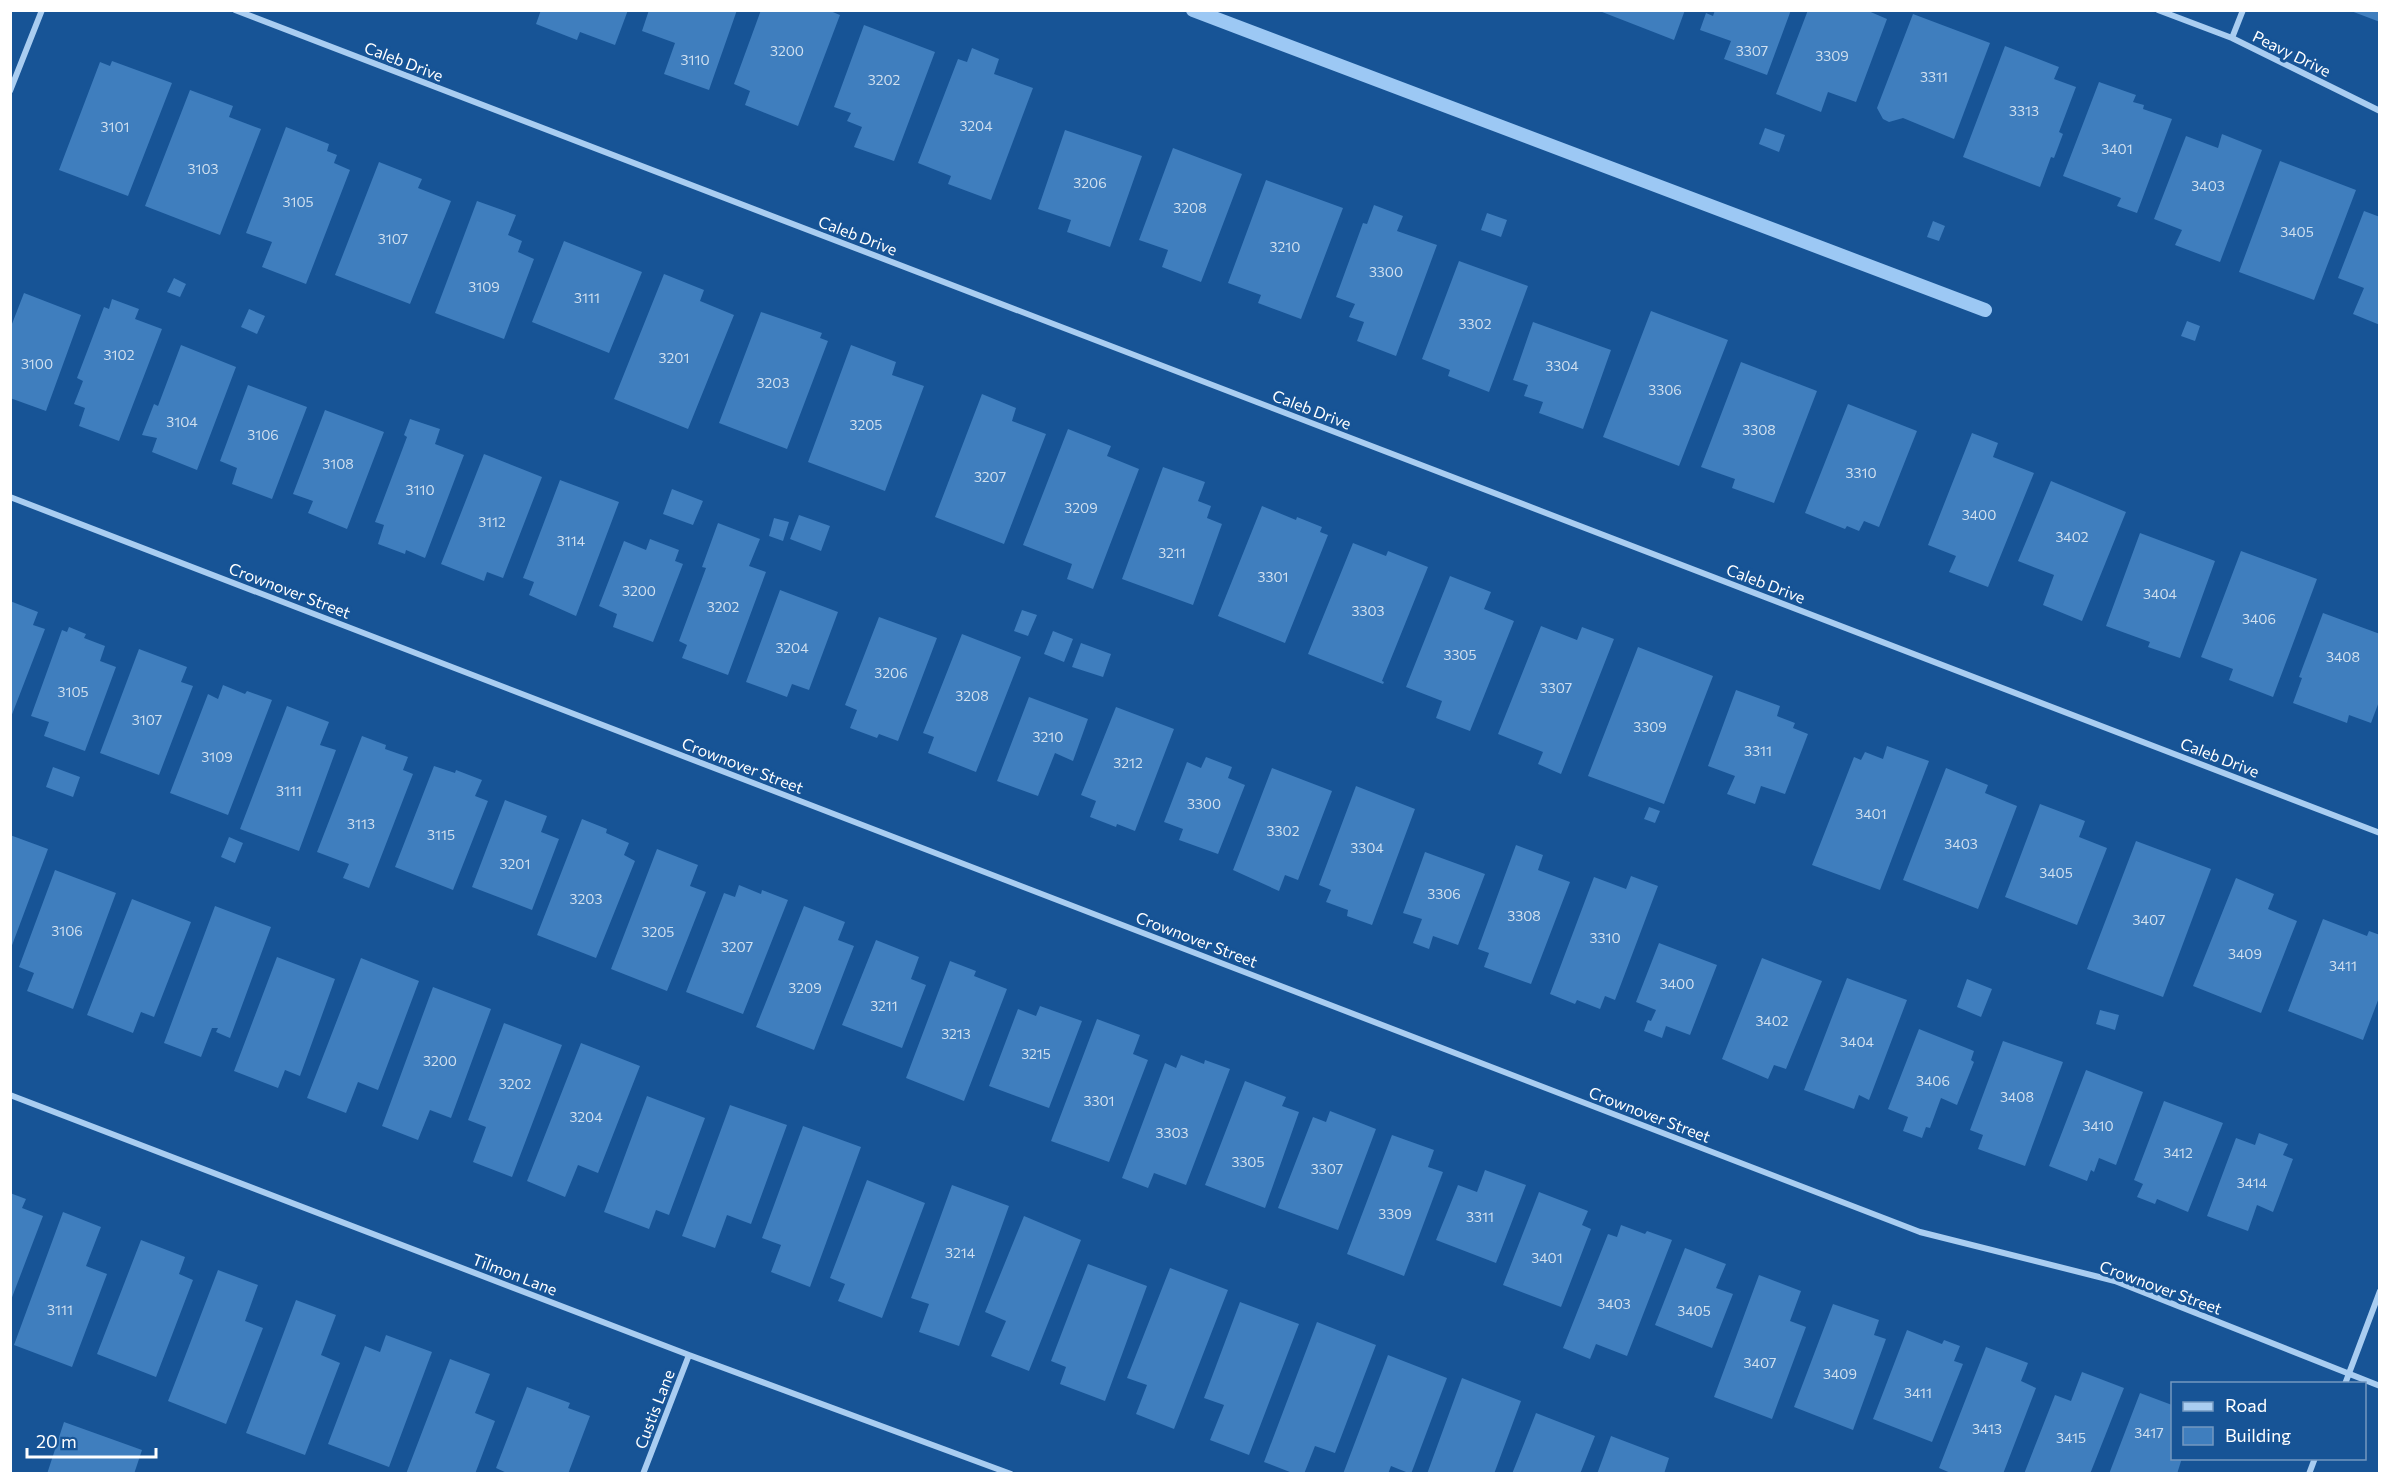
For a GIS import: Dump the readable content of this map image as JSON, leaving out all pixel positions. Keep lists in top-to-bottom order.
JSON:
{
  "streets": {
    "street": [
      "Peavy Drive",
      "Caleb Drive",
      "Crownover Street",
      "Tilmon Lane",
      "Custis Lane"
    ]
  },
  "crossings": [
    ["Tilmon Lane", "Custis Lane"]
  ],
  "house_numbers": [
    "3200",
    "3307",
    "3309",
    "3110",
    "3311",
    "3202",
    "3313",
    "3204",
    "3101",
    "3401",
    "3103",
    "3206",
    "3403",
    "3105",
    "3208",
    "3405",
    "3107",
    "3210",
    "3300",
    "3109",
    "3111",
    "3302",
    "3102",
    "3201",
    "3100",
    "3304",
    "3203",
    "3306",
    "3104",
    "3205",
    "3308",
    "3106",
    "3108",
    "3310",
    "3207",
    "3110",
    "3209",
    "3400",
    "3112",
    "3402",
    "3114",
    "3211",
    "3301",
    "3200",
    "3404",
    "3202",
    "3303",
    "3406",
    "3204",
    "3305",
    "3408",
    "3206",
    "3307",
    "3105",
    "3208",
    "3107",
    "3309",
    "3210",
    "3311",
    "3109",
    "3212",
    "3111",
    "3300",
    "3401",
    "3113",
    "3302",
    "3115",
    "3403",
    "3304",
    "3201",
    "3405",
    "3306",
    "3203",
    "3308",
    "3407",
    "3106",
    "3205",
    "3310",
    "3207",
    "3409",
    "3411",
    "3400",
    "3209",
    "3211",
    "3402",
    "3213",
    "3404",
    "3215",
    "3200",
    "3406",
    "3202",
    "3408",
    "3301",
    "3204",
    "3410",
    "3303",
    "3412",
    "3305",
    "3307",
    "3414",
    "3309",
    "3311",
    "3214",
    "3401",
    "3403",
    "3111",
    "3405",
    "3407",
    "3409",
    "3411",
    "3413",
    "3417",
    "3415"
  ],
  "legend": ["Road", "Building"],
  "scale_bar": "20 m"
}
